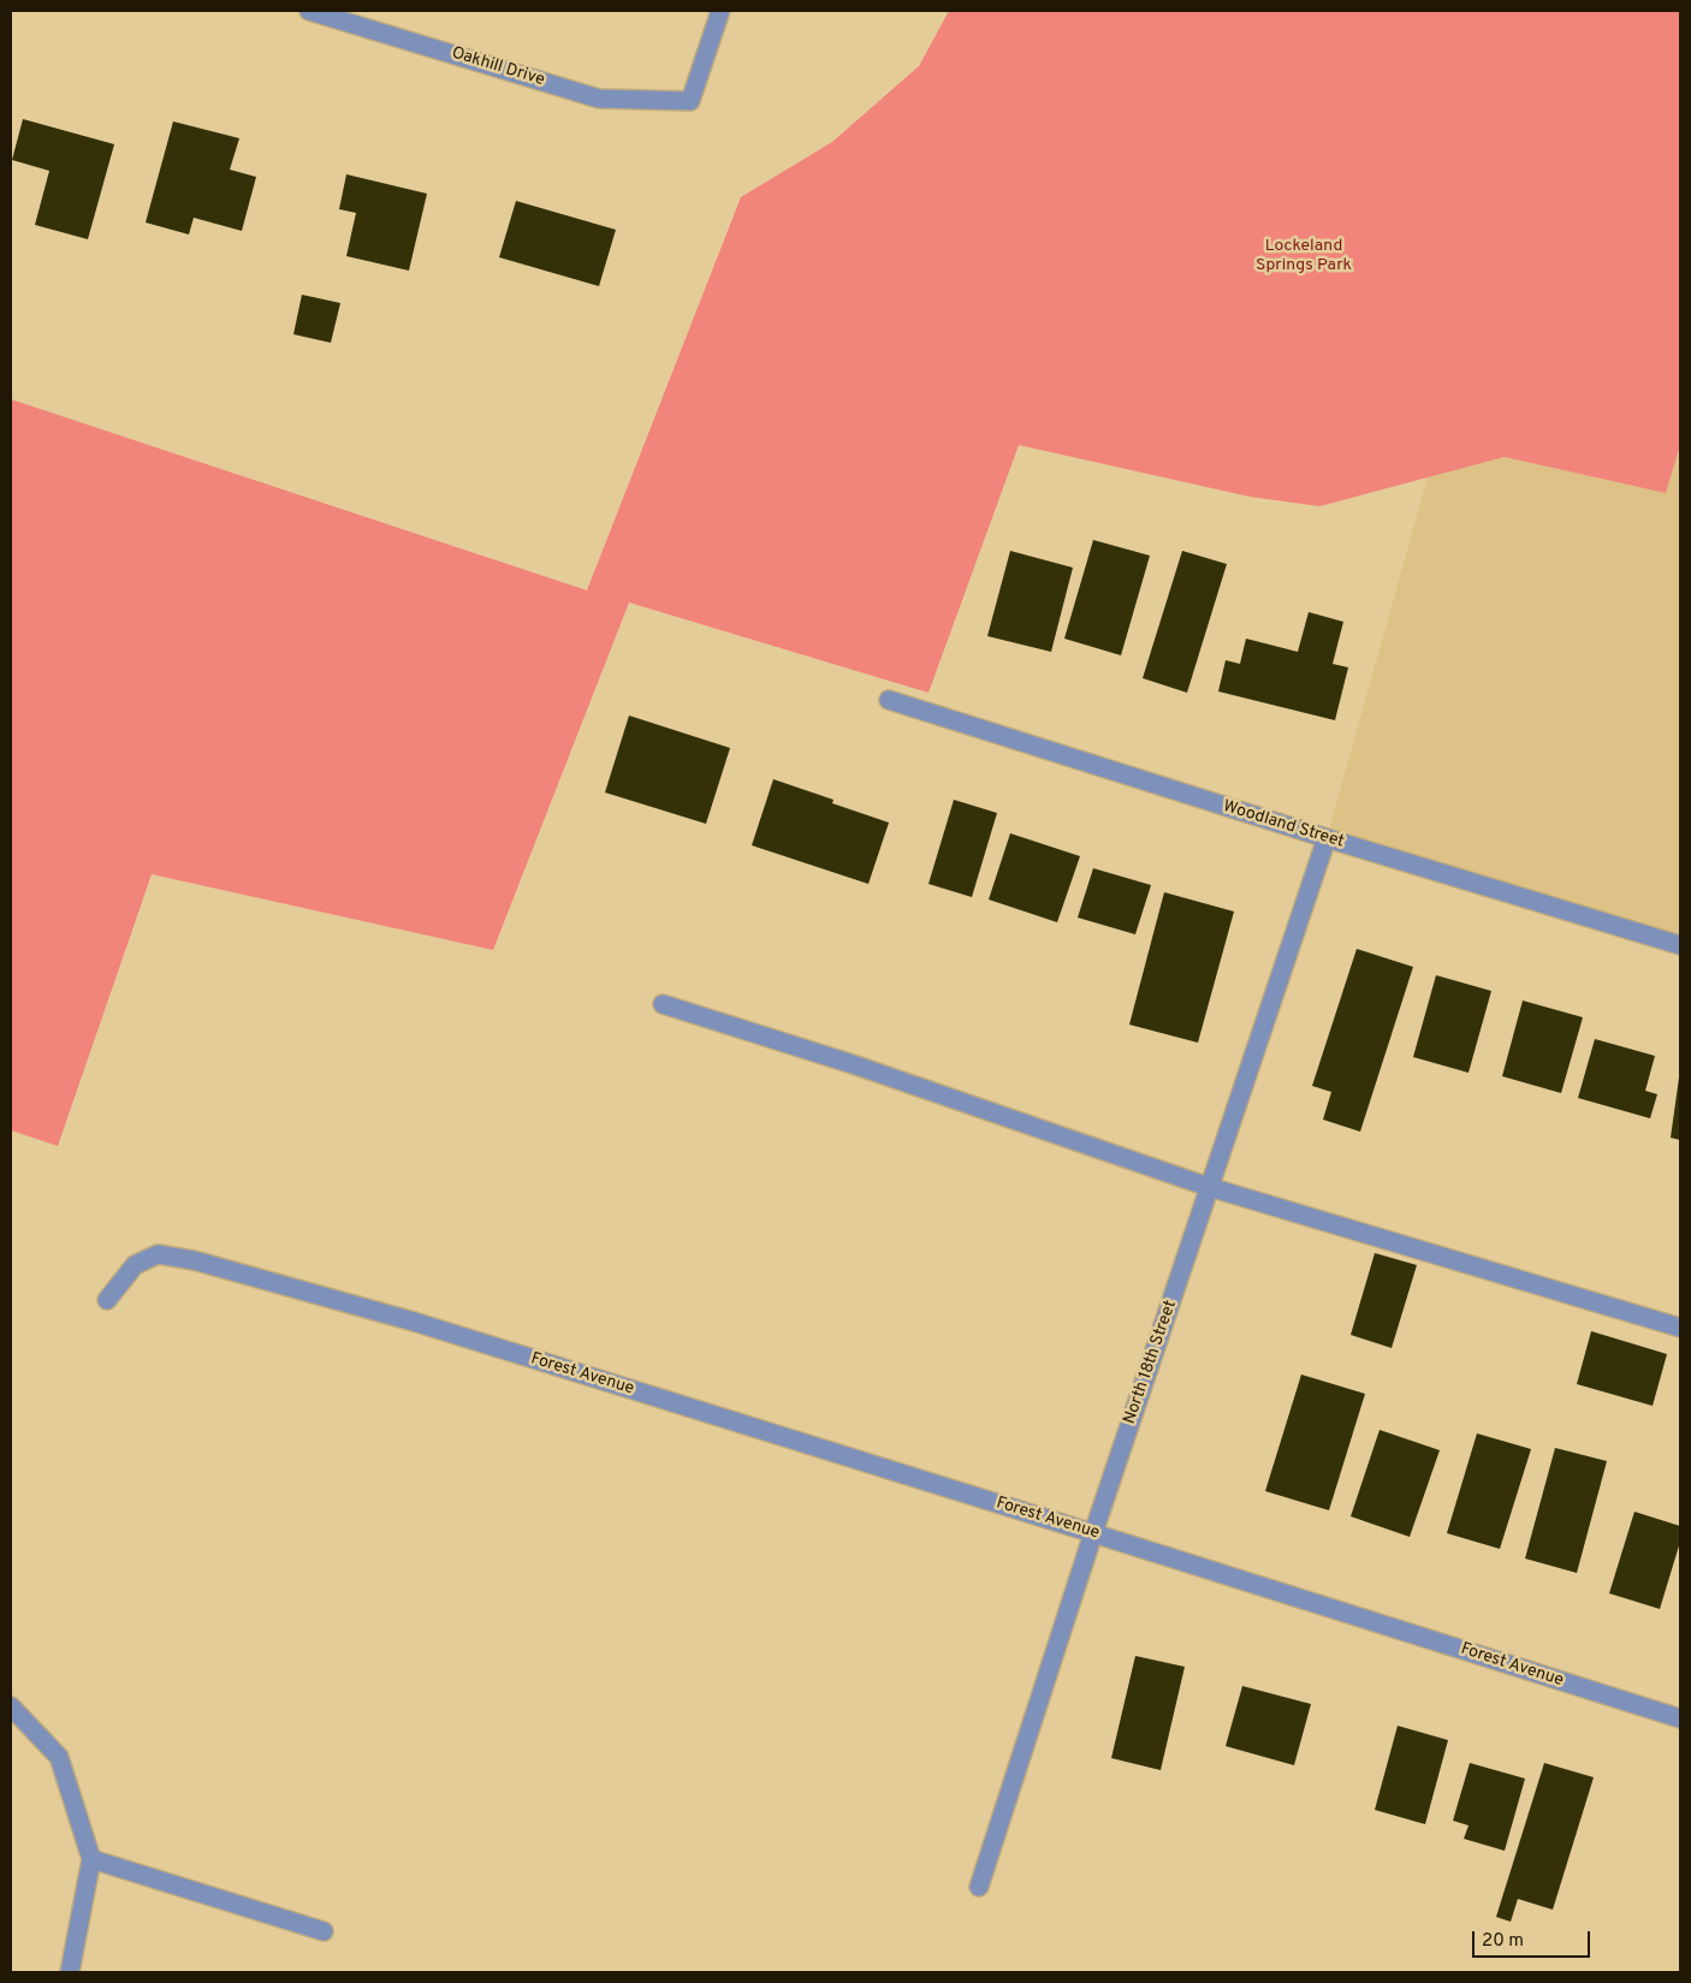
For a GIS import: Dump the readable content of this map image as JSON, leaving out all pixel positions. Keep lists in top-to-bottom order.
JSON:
{
  "streets": {
    "street": [
      "Oakhill Drive",
      "Woodland Street",
      "North 18th Street",
      "Forest Avenue"
    ]
  },
  "crossings": [
    ["Woodland Street", "North 18th Street"],
    ["North 18th Street", "Forest Avenue"]
  ],
  "parks": ["Lockeland Springs Park"],
  "scale_bar": "20 m"
}
